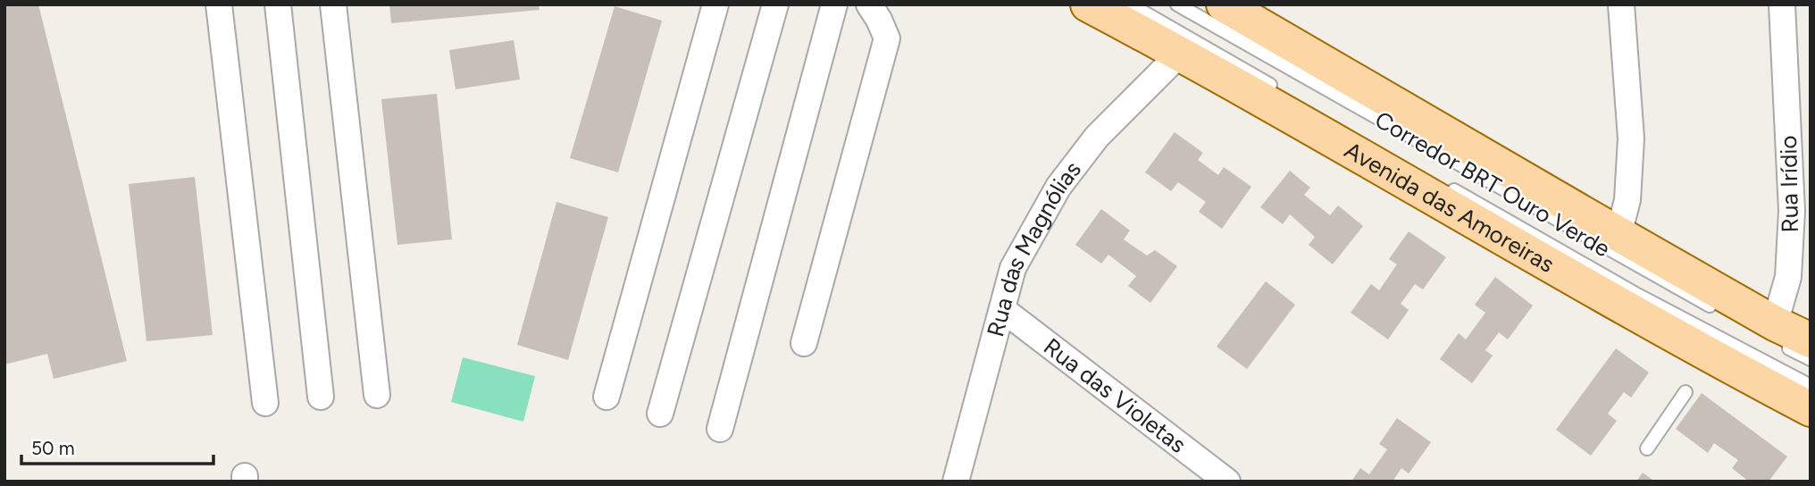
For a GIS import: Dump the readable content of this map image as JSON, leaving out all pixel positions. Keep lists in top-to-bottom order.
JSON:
{
  "streets": {
    "main road": ["Avenida das Amoreiras"],
    "street": ["Rua Irídio", "Rua das Magnólias", "Rua das Violetas"],
    "lane": ["Corredor BRT Ouro Verde"]
  },
  "crossings": [
    ["Avenida das Amoreiras", "Rua das Magnólias"],
    ["Rua das Magnólias", "Rua das Violetas"]
  ],
  "scale_bar": "50 m"
}
